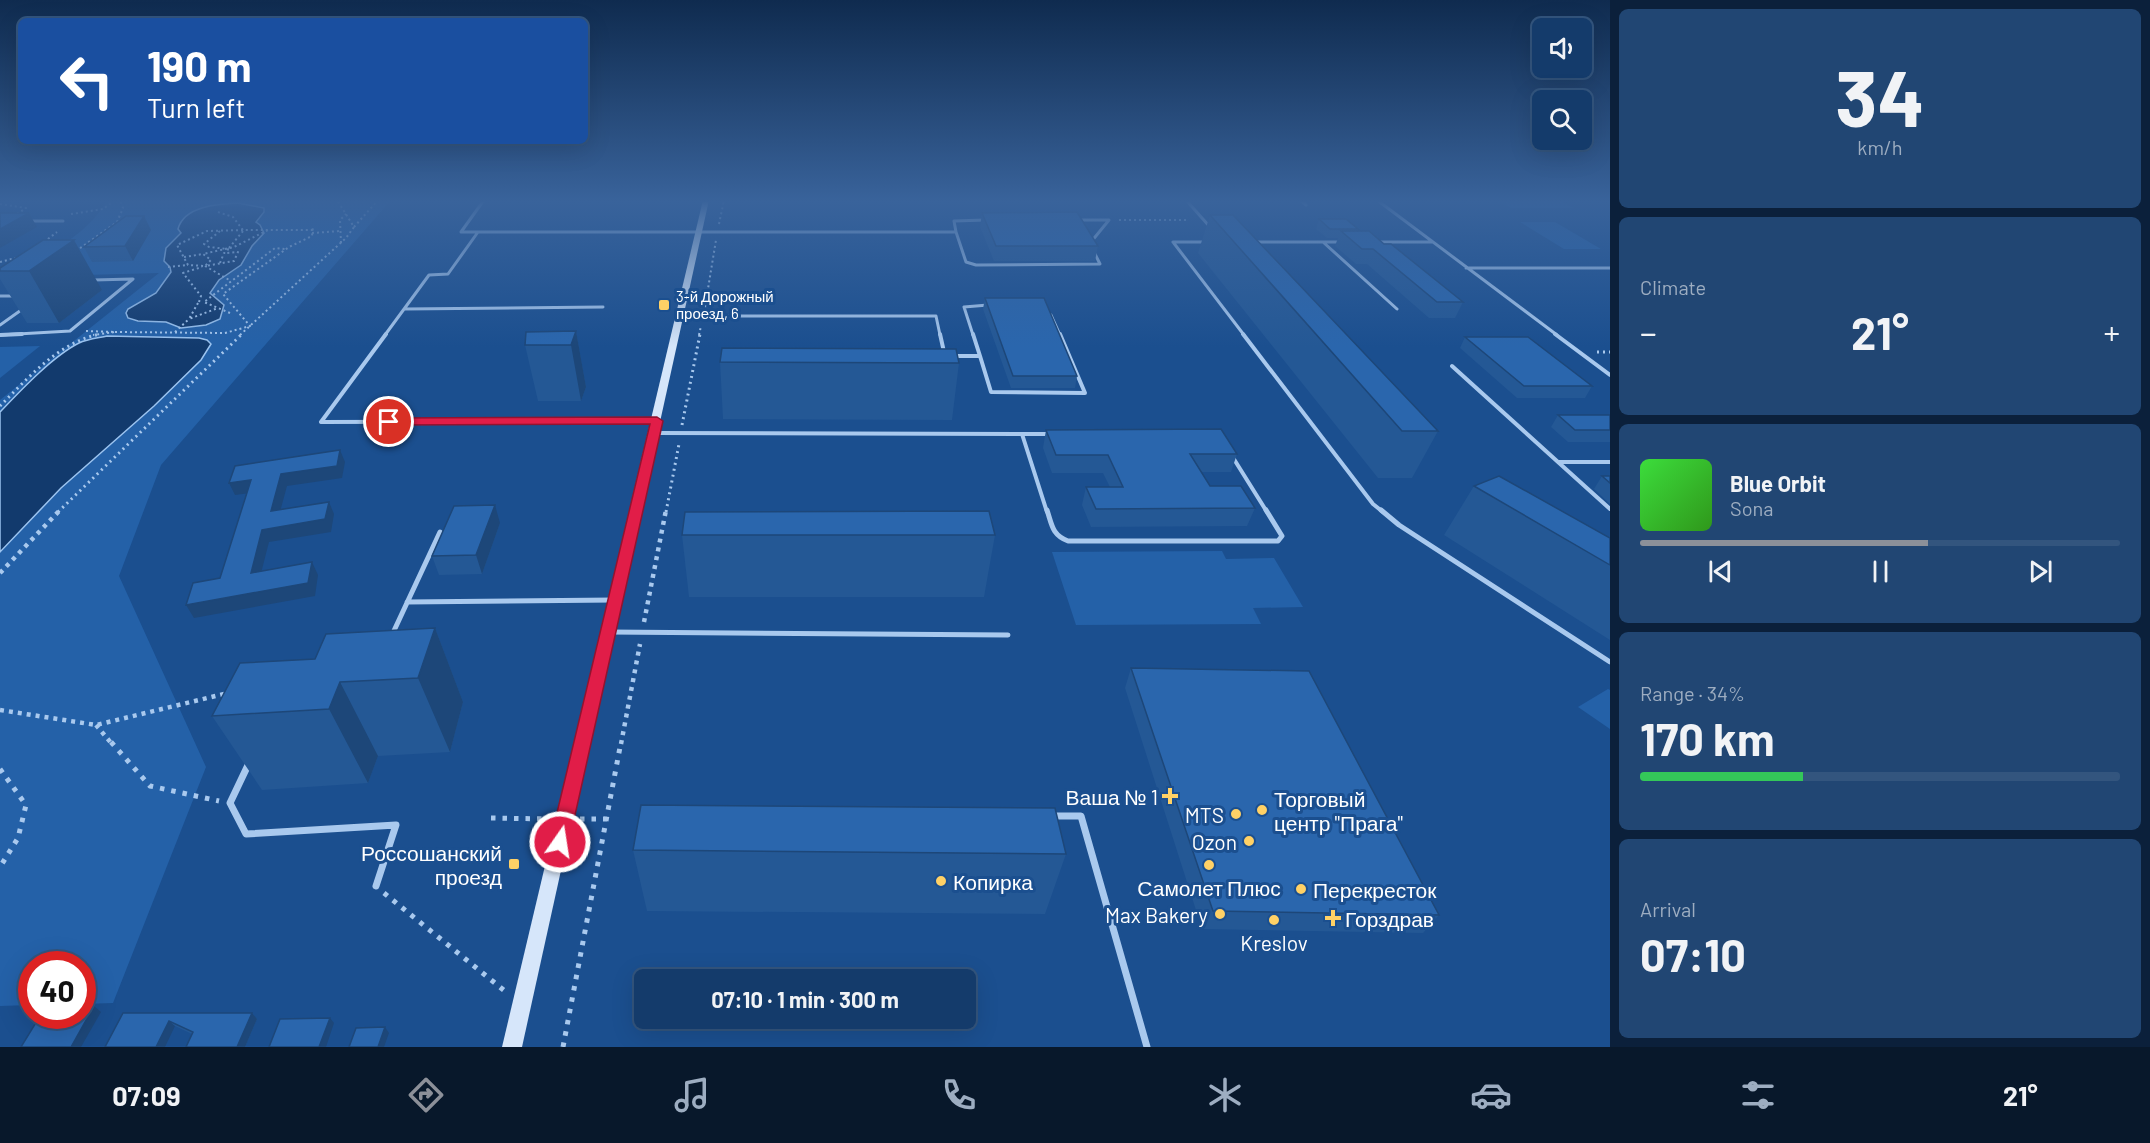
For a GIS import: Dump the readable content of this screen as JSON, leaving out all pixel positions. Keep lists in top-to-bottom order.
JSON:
{
  "places": {
    "transit": ["3-й Дорожный проезд, 6", "Россошанский проезд"],
    "health": ["Ваша № 1", "Горздрав"],
    "other": [
      "Торговый центр \"Прага\"",
      "MTS",
      "Ozon",
      "Самолет Плюс",
      "Копирка",
      "Перекресток",
      "Max Bakery",
      "Kreslov"
    ]
  },
  "page": {
    "tile": [
      ["34", "km/h"],
      "Climate",
      ["Range · 34%", "170 km"],
      ["Arrival", "07:10"]
    ],
    "turn": ["190 m", "Turn left"],
    "heat": ["−", "21°", "+"],
    "song": ["Blue Orbit", "Sona"],
    "limit": "40",
    "trip": "07:10 · 1 min · 300 m",
    "tabs": ["07:09", "21°"]
  }
}
